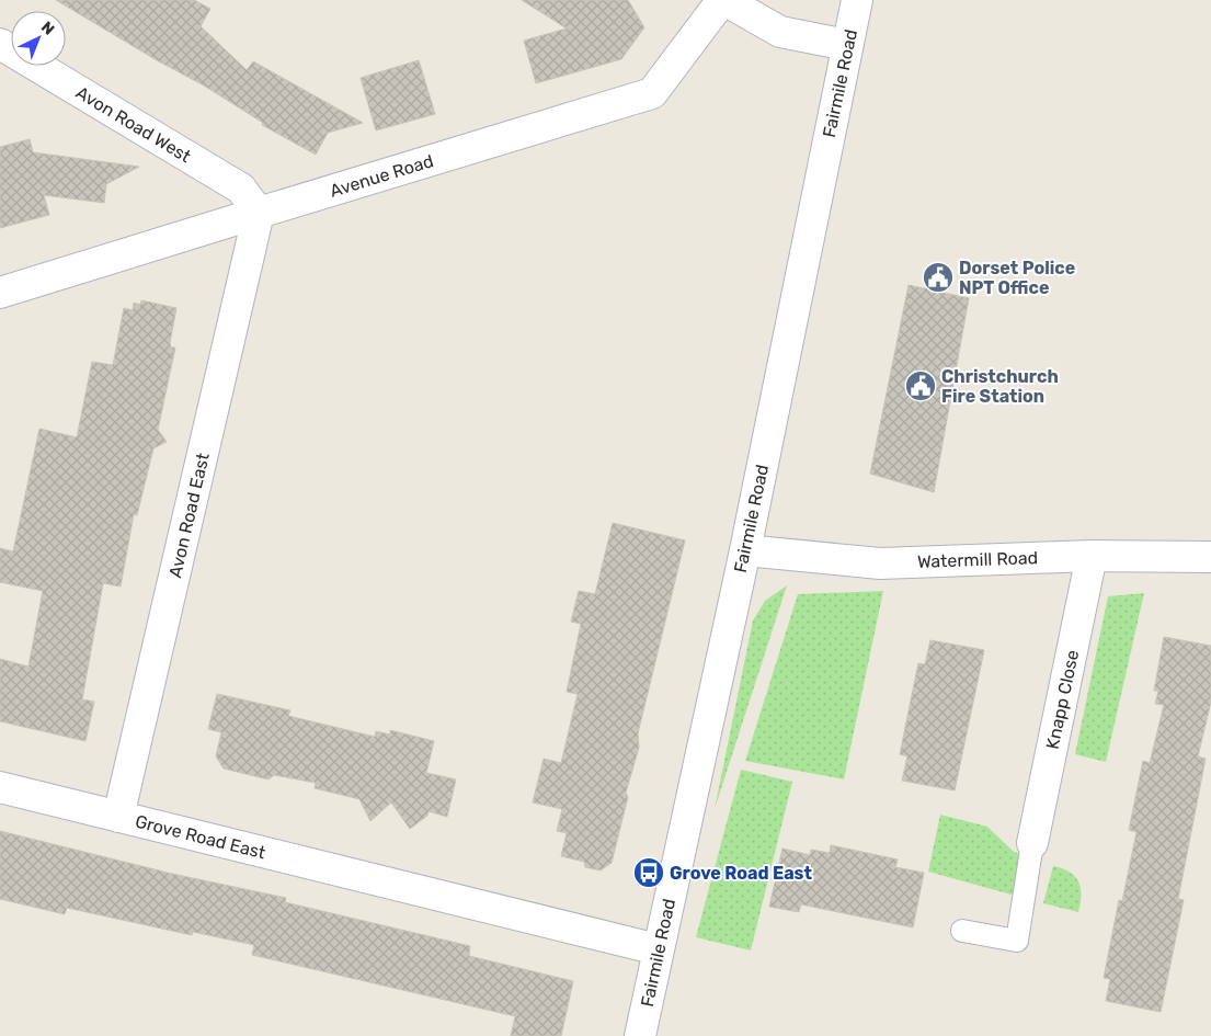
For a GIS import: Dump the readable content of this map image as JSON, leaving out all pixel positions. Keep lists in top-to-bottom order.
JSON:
{
  "streets": {
    "street": [
      "Fairmile Road",
      "Avon Road West",
      "Avenue Road",
      "Avon Road East",
      "Watermill Road",
      "Knapp Close",
      "Grove Road East"
    ]
  },
  "crossings": [
    ["Fairmile Road", "Watermill Road"],
    ["Fairmile Road", "Grove Road East"],
    ["Avon Road West", "Avenue Road"],
    ["Avon Road West", "Avon Road East"],
    ["Avenue Road", "Avon Road East"],
    ["Avon Road East", "Grove Road East"],
    ["Watermill Road", "Knapp Close"]
  ],
  "places": {
    "public building": ["Dorset Police NPT Office", "Christchurch Fire Station"],
    "bus stop": ["Grove Road East"]
  },
  "north": "top right"
}
